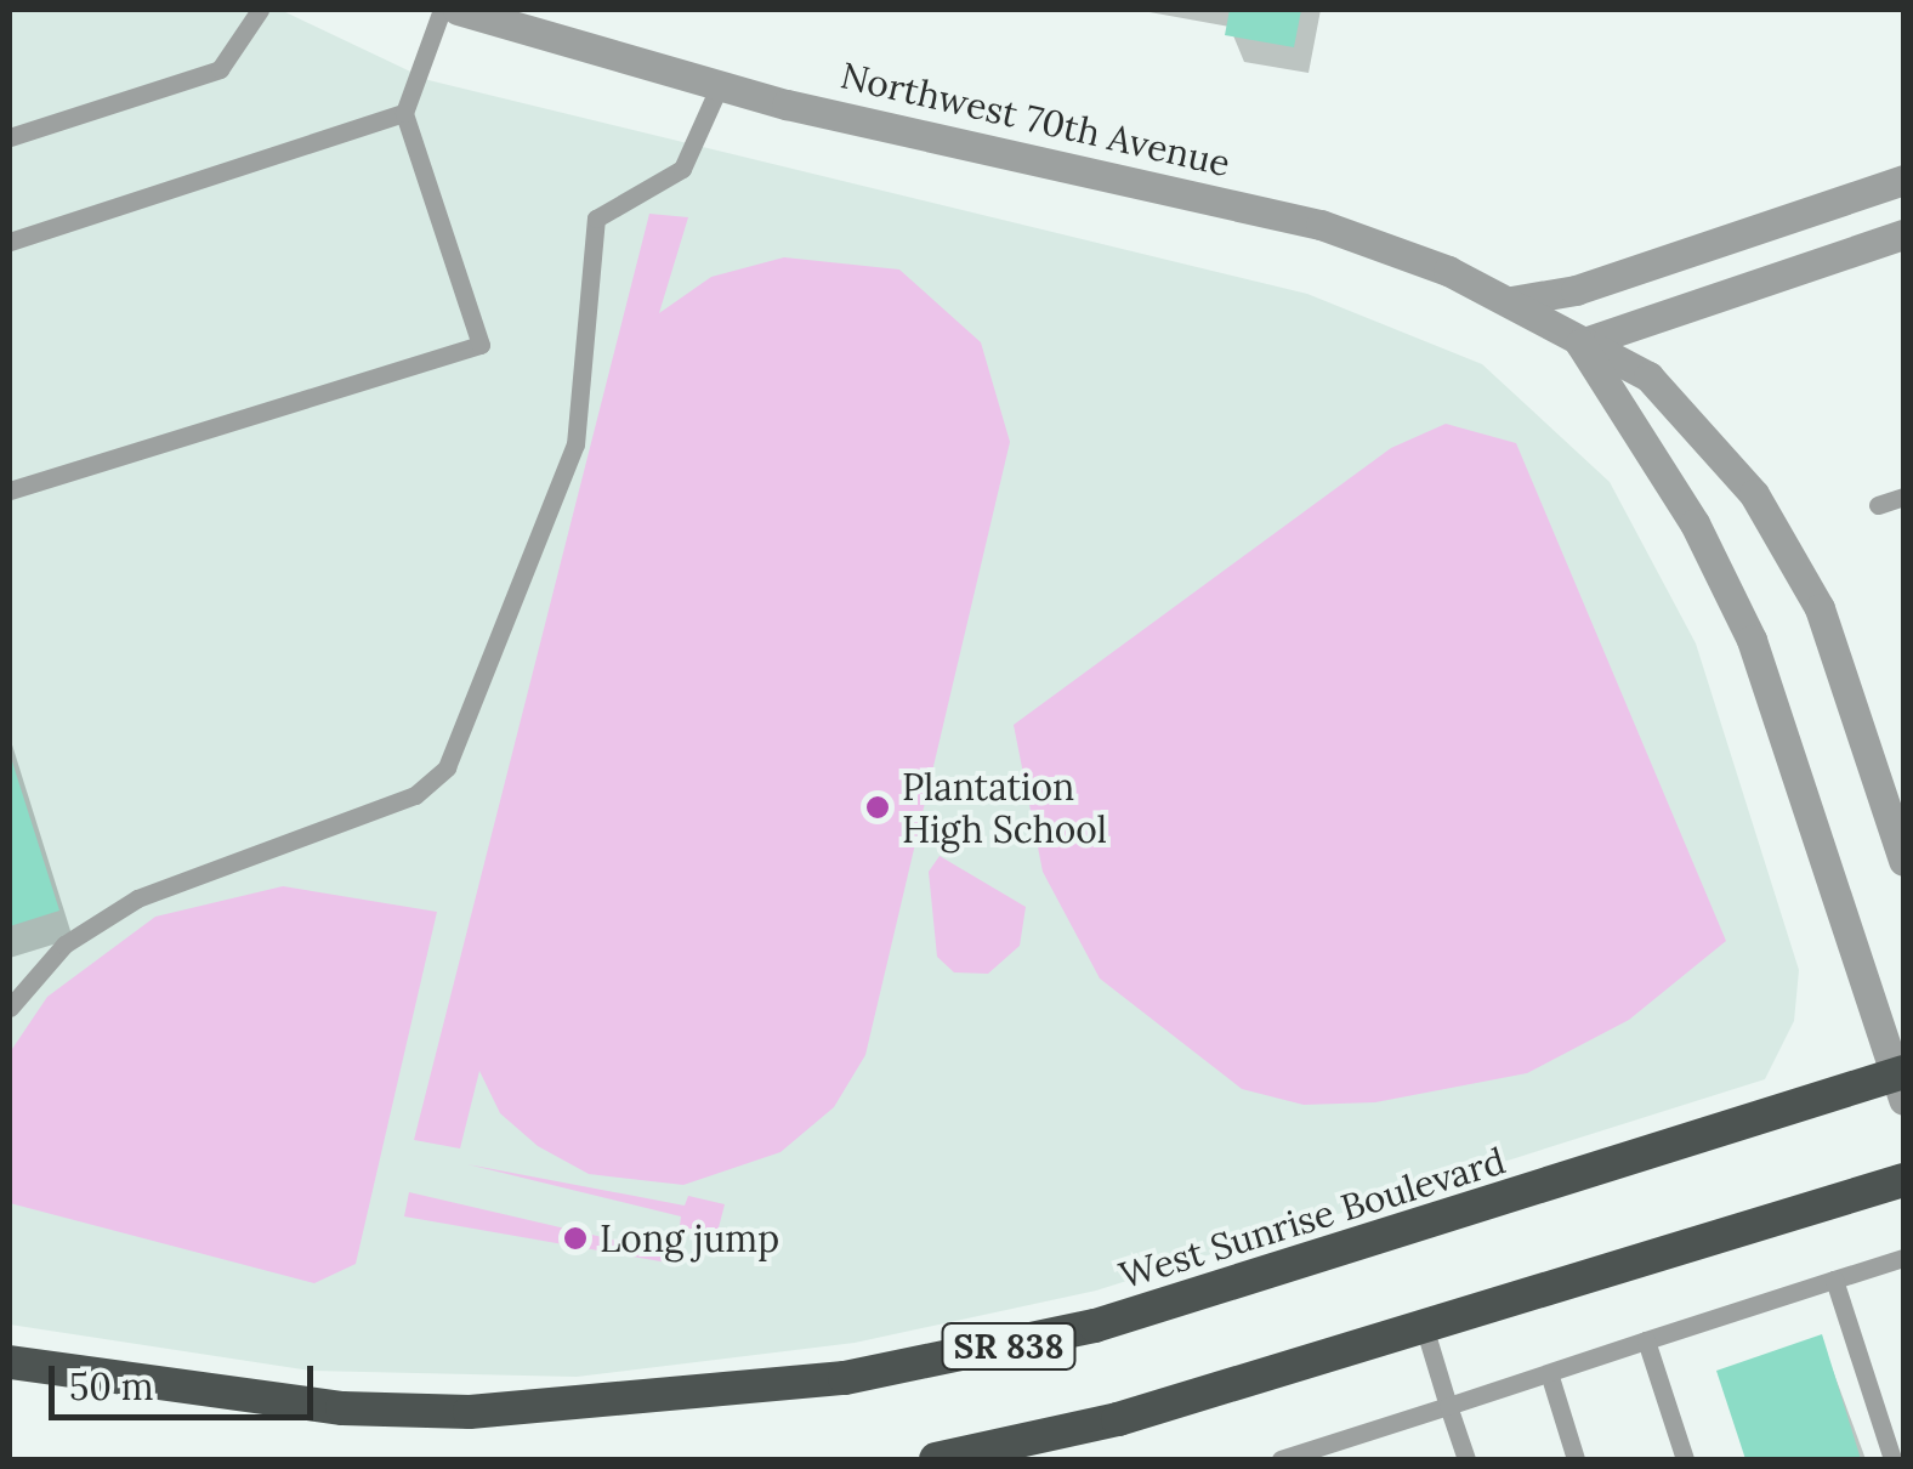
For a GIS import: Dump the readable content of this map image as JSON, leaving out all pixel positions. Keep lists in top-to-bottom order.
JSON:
{
  "streets": {
    "highway": ["West Sunrise Boulevard", "SR 838"],
    "street": ["Northwest 70th Avenue"]
  },
  "crossings": [
    ["Northwest 70th Avenue", "West Sunrise Boulevard"]
  ],
  "places": ["Plantation High School", "Long jump"],
  "scale_bar": "50 m"
}
